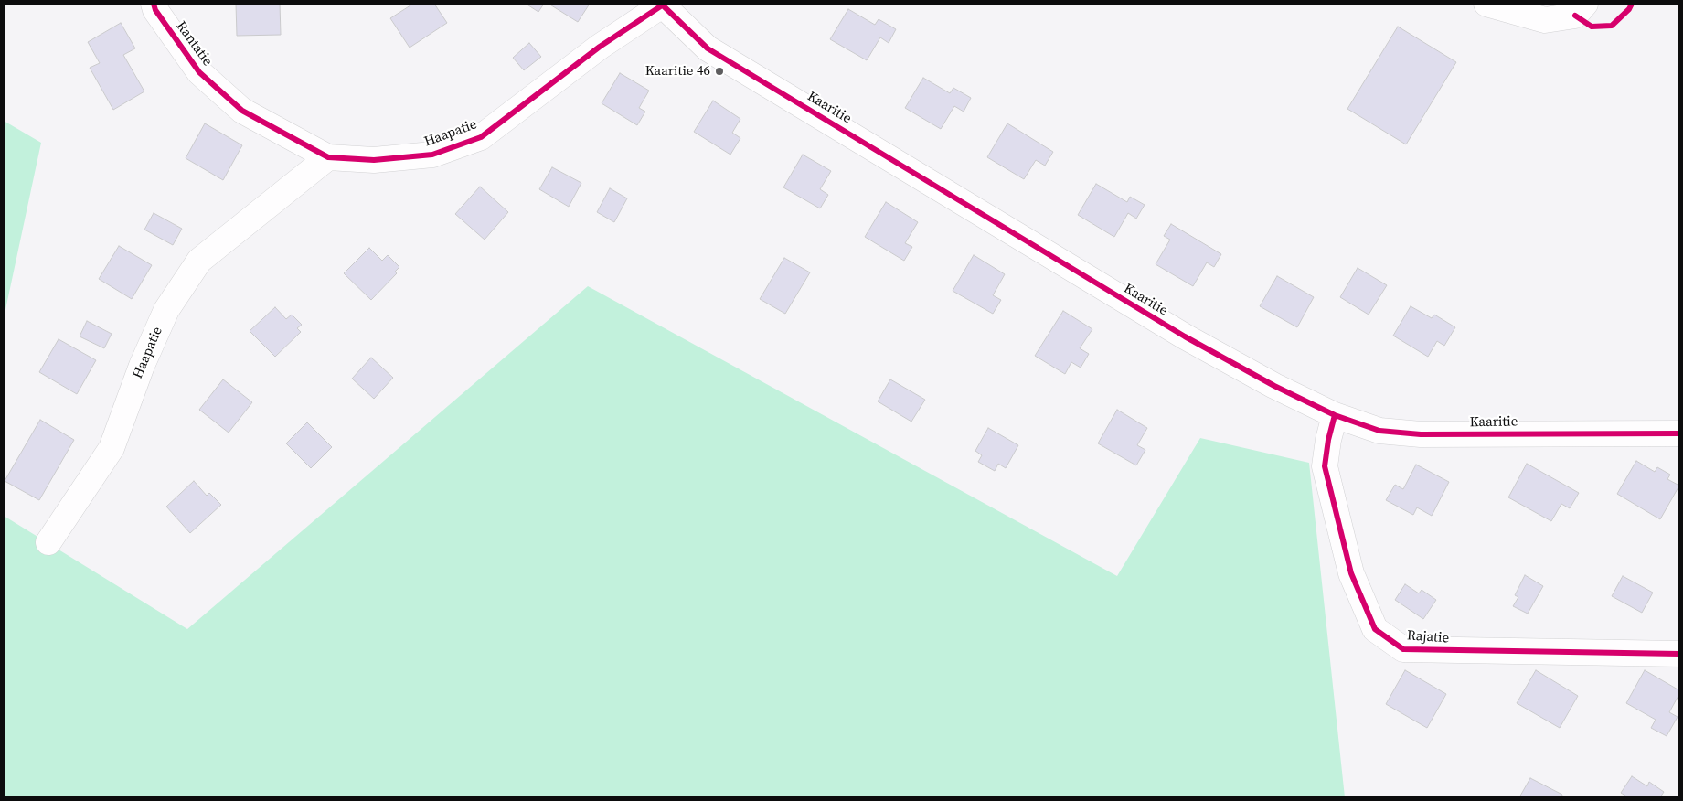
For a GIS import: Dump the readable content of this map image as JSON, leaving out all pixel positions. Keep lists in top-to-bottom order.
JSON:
{
  "streets": {
    "street": [
      "Rantatie",
      "Kaaritie",
      "Haapatie",
      "Rajatie"
    ]
  },
  "crossings": [
    ["Rantatie", "Haapatie"],
    ["Kaaritie", "Haapatie"],
    ["Kaaritie", "Rajatie"]
  ],
  "places": ["Kaaritie 46"]
}
